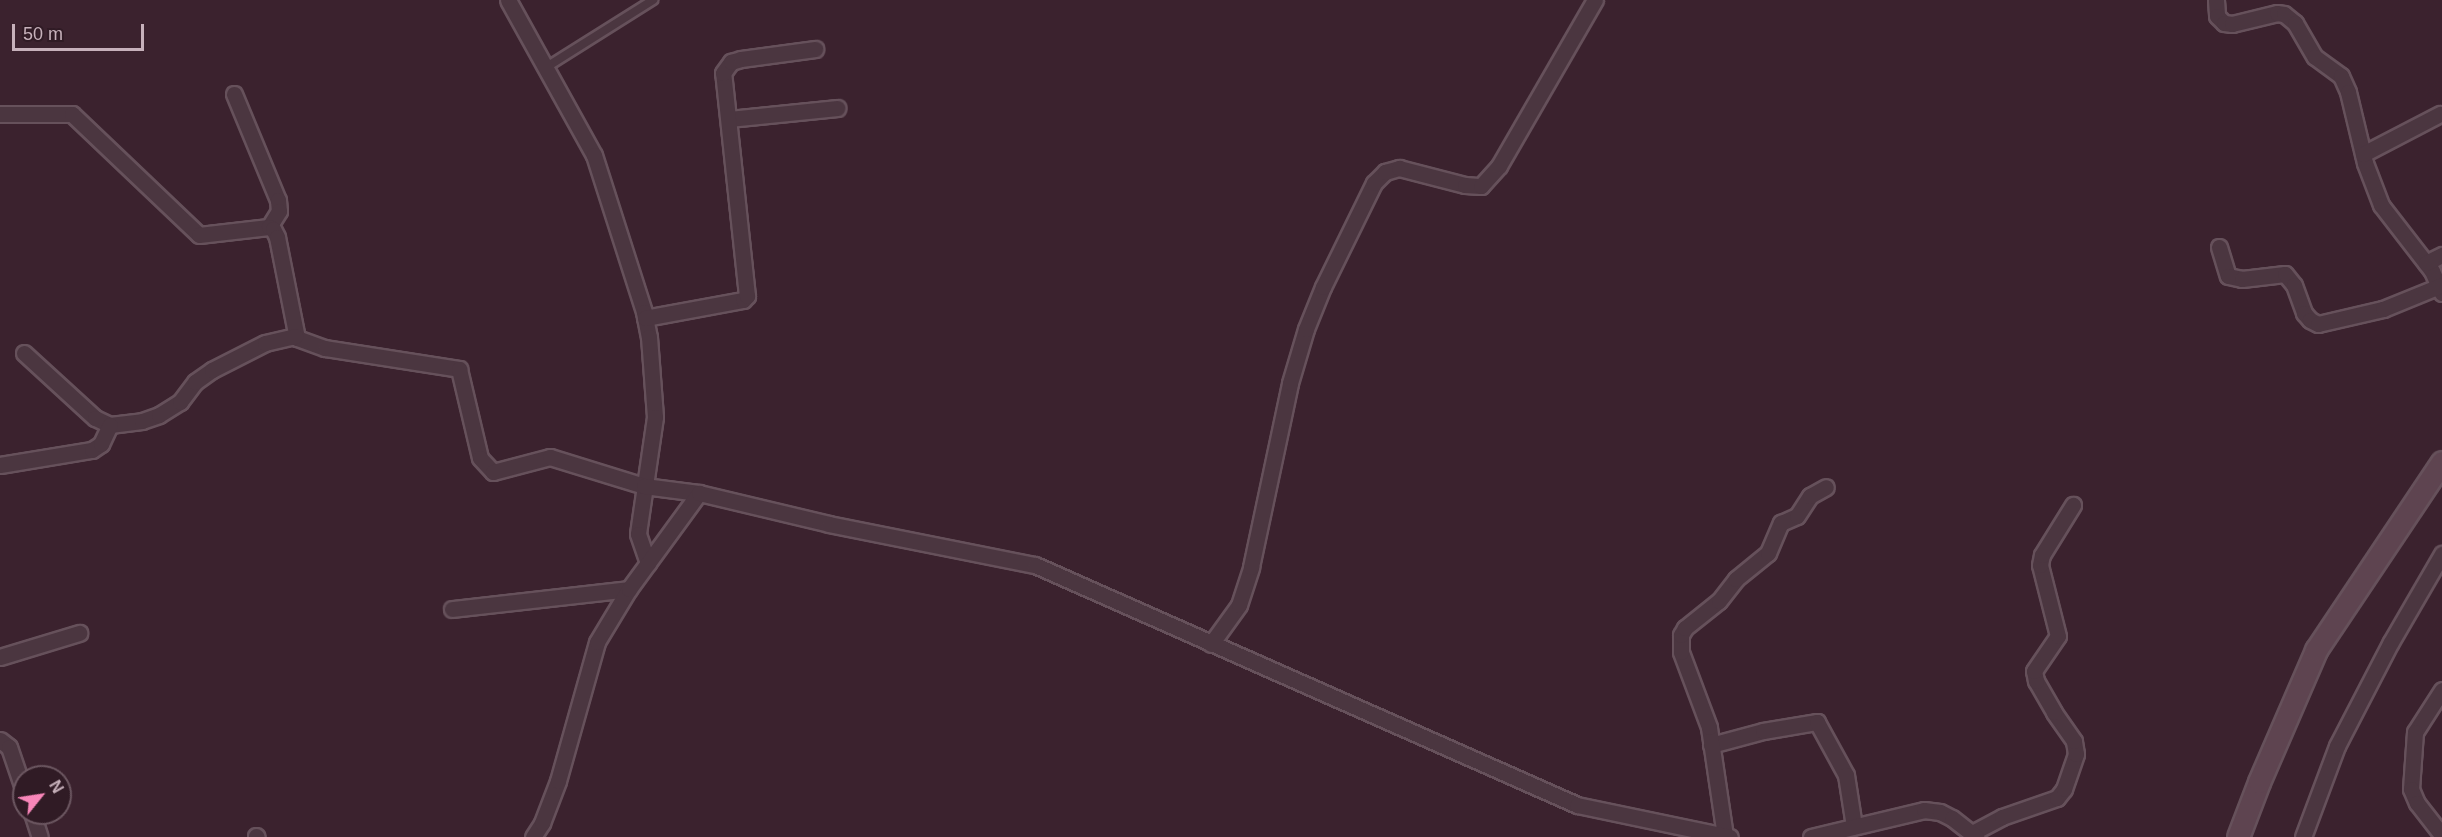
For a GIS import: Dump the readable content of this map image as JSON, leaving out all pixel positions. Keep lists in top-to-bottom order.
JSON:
{
  "scale_bar": "50 m",
  "north": "top right"
}
